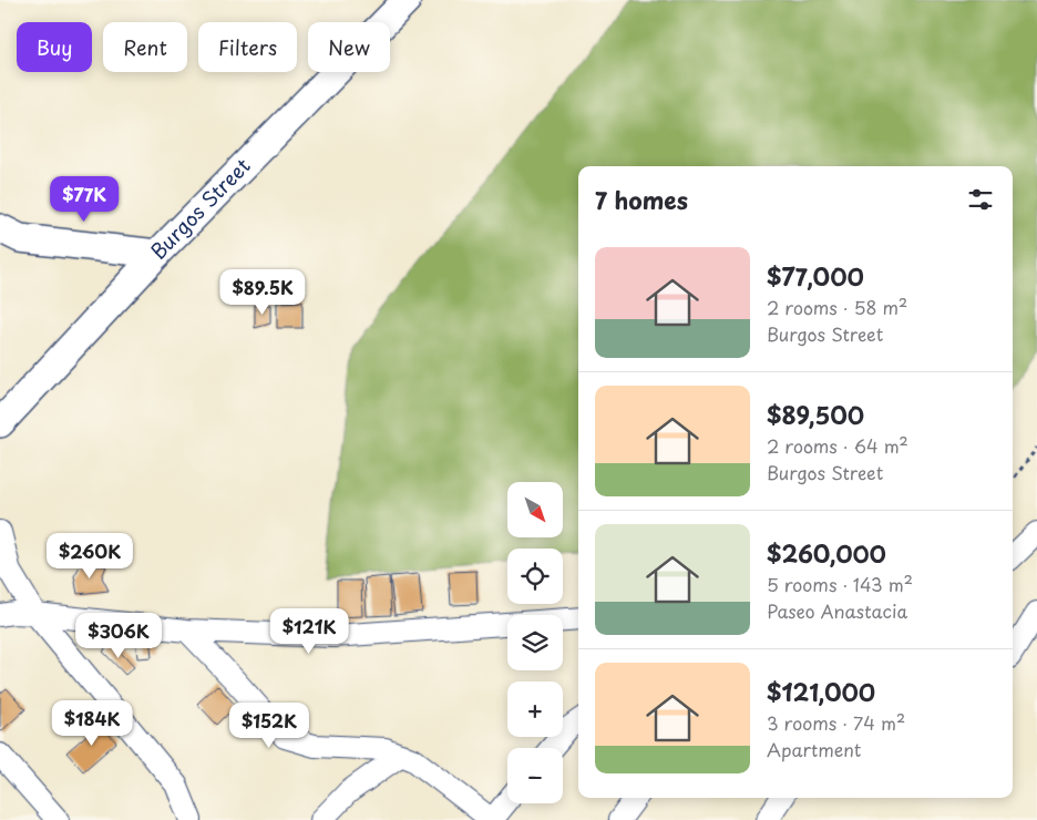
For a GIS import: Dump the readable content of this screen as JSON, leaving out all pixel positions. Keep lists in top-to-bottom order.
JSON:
{
  "streets": {
    "street": ["Burgos Street"]
  },
  "north": "bottom right",
  "page": {
    "chip": [
      "Buy",
      "Rent",
      "Filters",
      "New"
    ],
    "heading": "7 homes",
    "price": [
      "$77K",
      "$89.5K",
      "$260K",
      "$121K",
      "$306K",
      "$184K",
      "$152K"
    ],
    "list": [
      {
        "name": "$77,000",
        "note": "2 rooms · 58 m² · Burgos Street"
      },
      {
        "name": "$89,500",
        "note": "2 rooms · 64 m² · Burgos Street"
      },
      {
        "name": "$260,000",
        "note": "5 rooms · 143 m² · Paseo Anastacia"
      },
      {
        "name": "$121,000",
        "note": "3 rooms · 74 m² · Apartment"
      }
    ],
    "map_buttons": ["+", "−"]
  }
}
